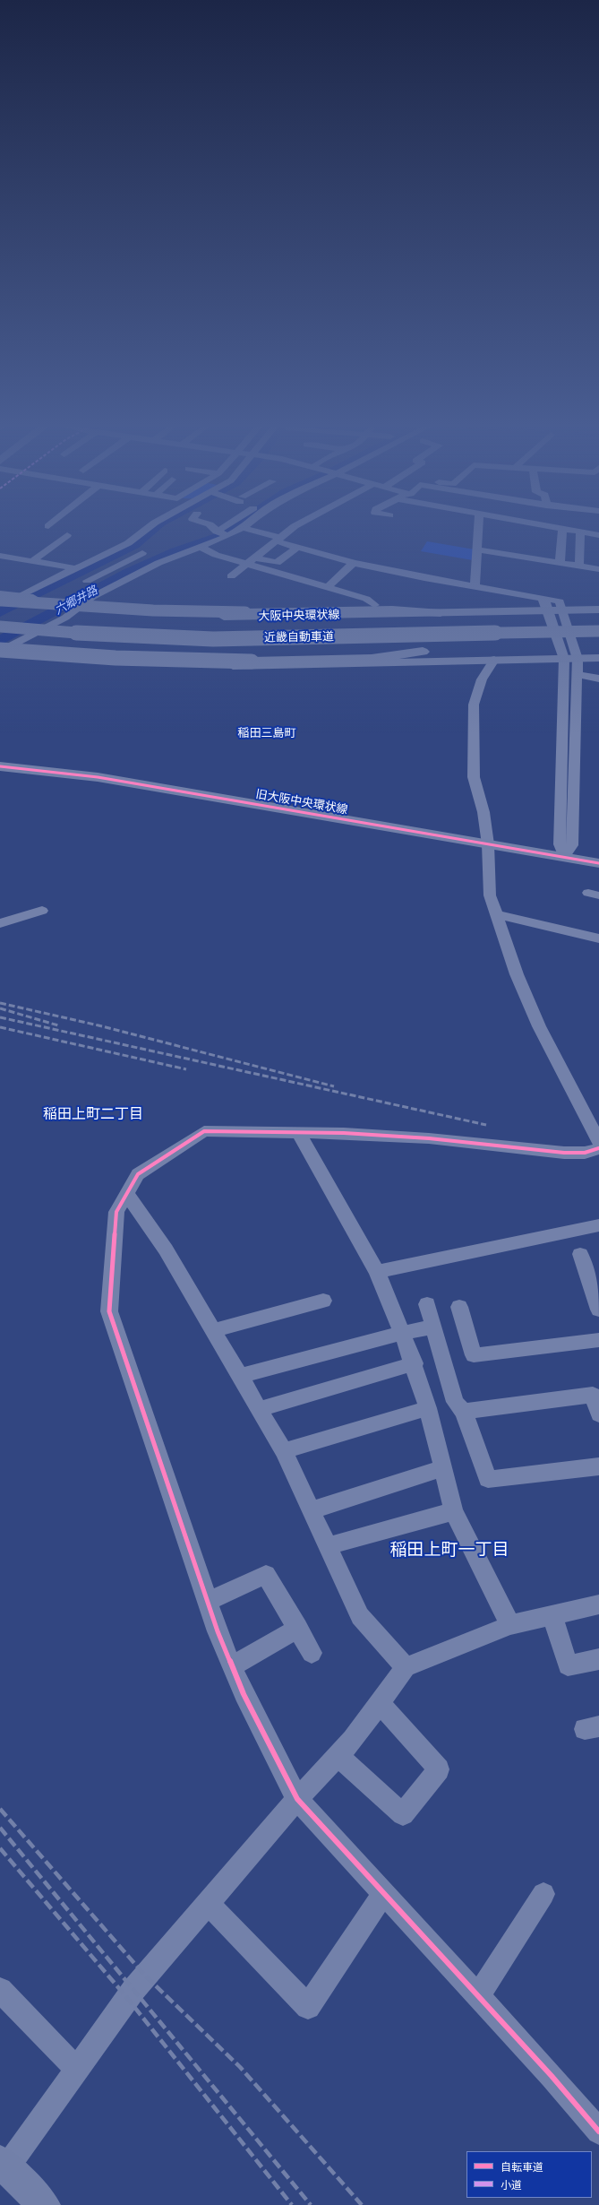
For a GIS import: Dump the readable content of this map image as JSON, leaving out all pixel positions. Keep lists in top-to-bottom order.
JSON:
{
  "streets": {
    "highway": ["近畿自動車道"],
    "main road": ["大阪中央環状線", "旧大阪中央環状線"]
  },
  "districts": ["稲田三島町", "稲田上町二丁目", "稲田上町一丁目"],
  "water": ["六郷井路"],
  "legend": ["自転車道", "小道"]
}
